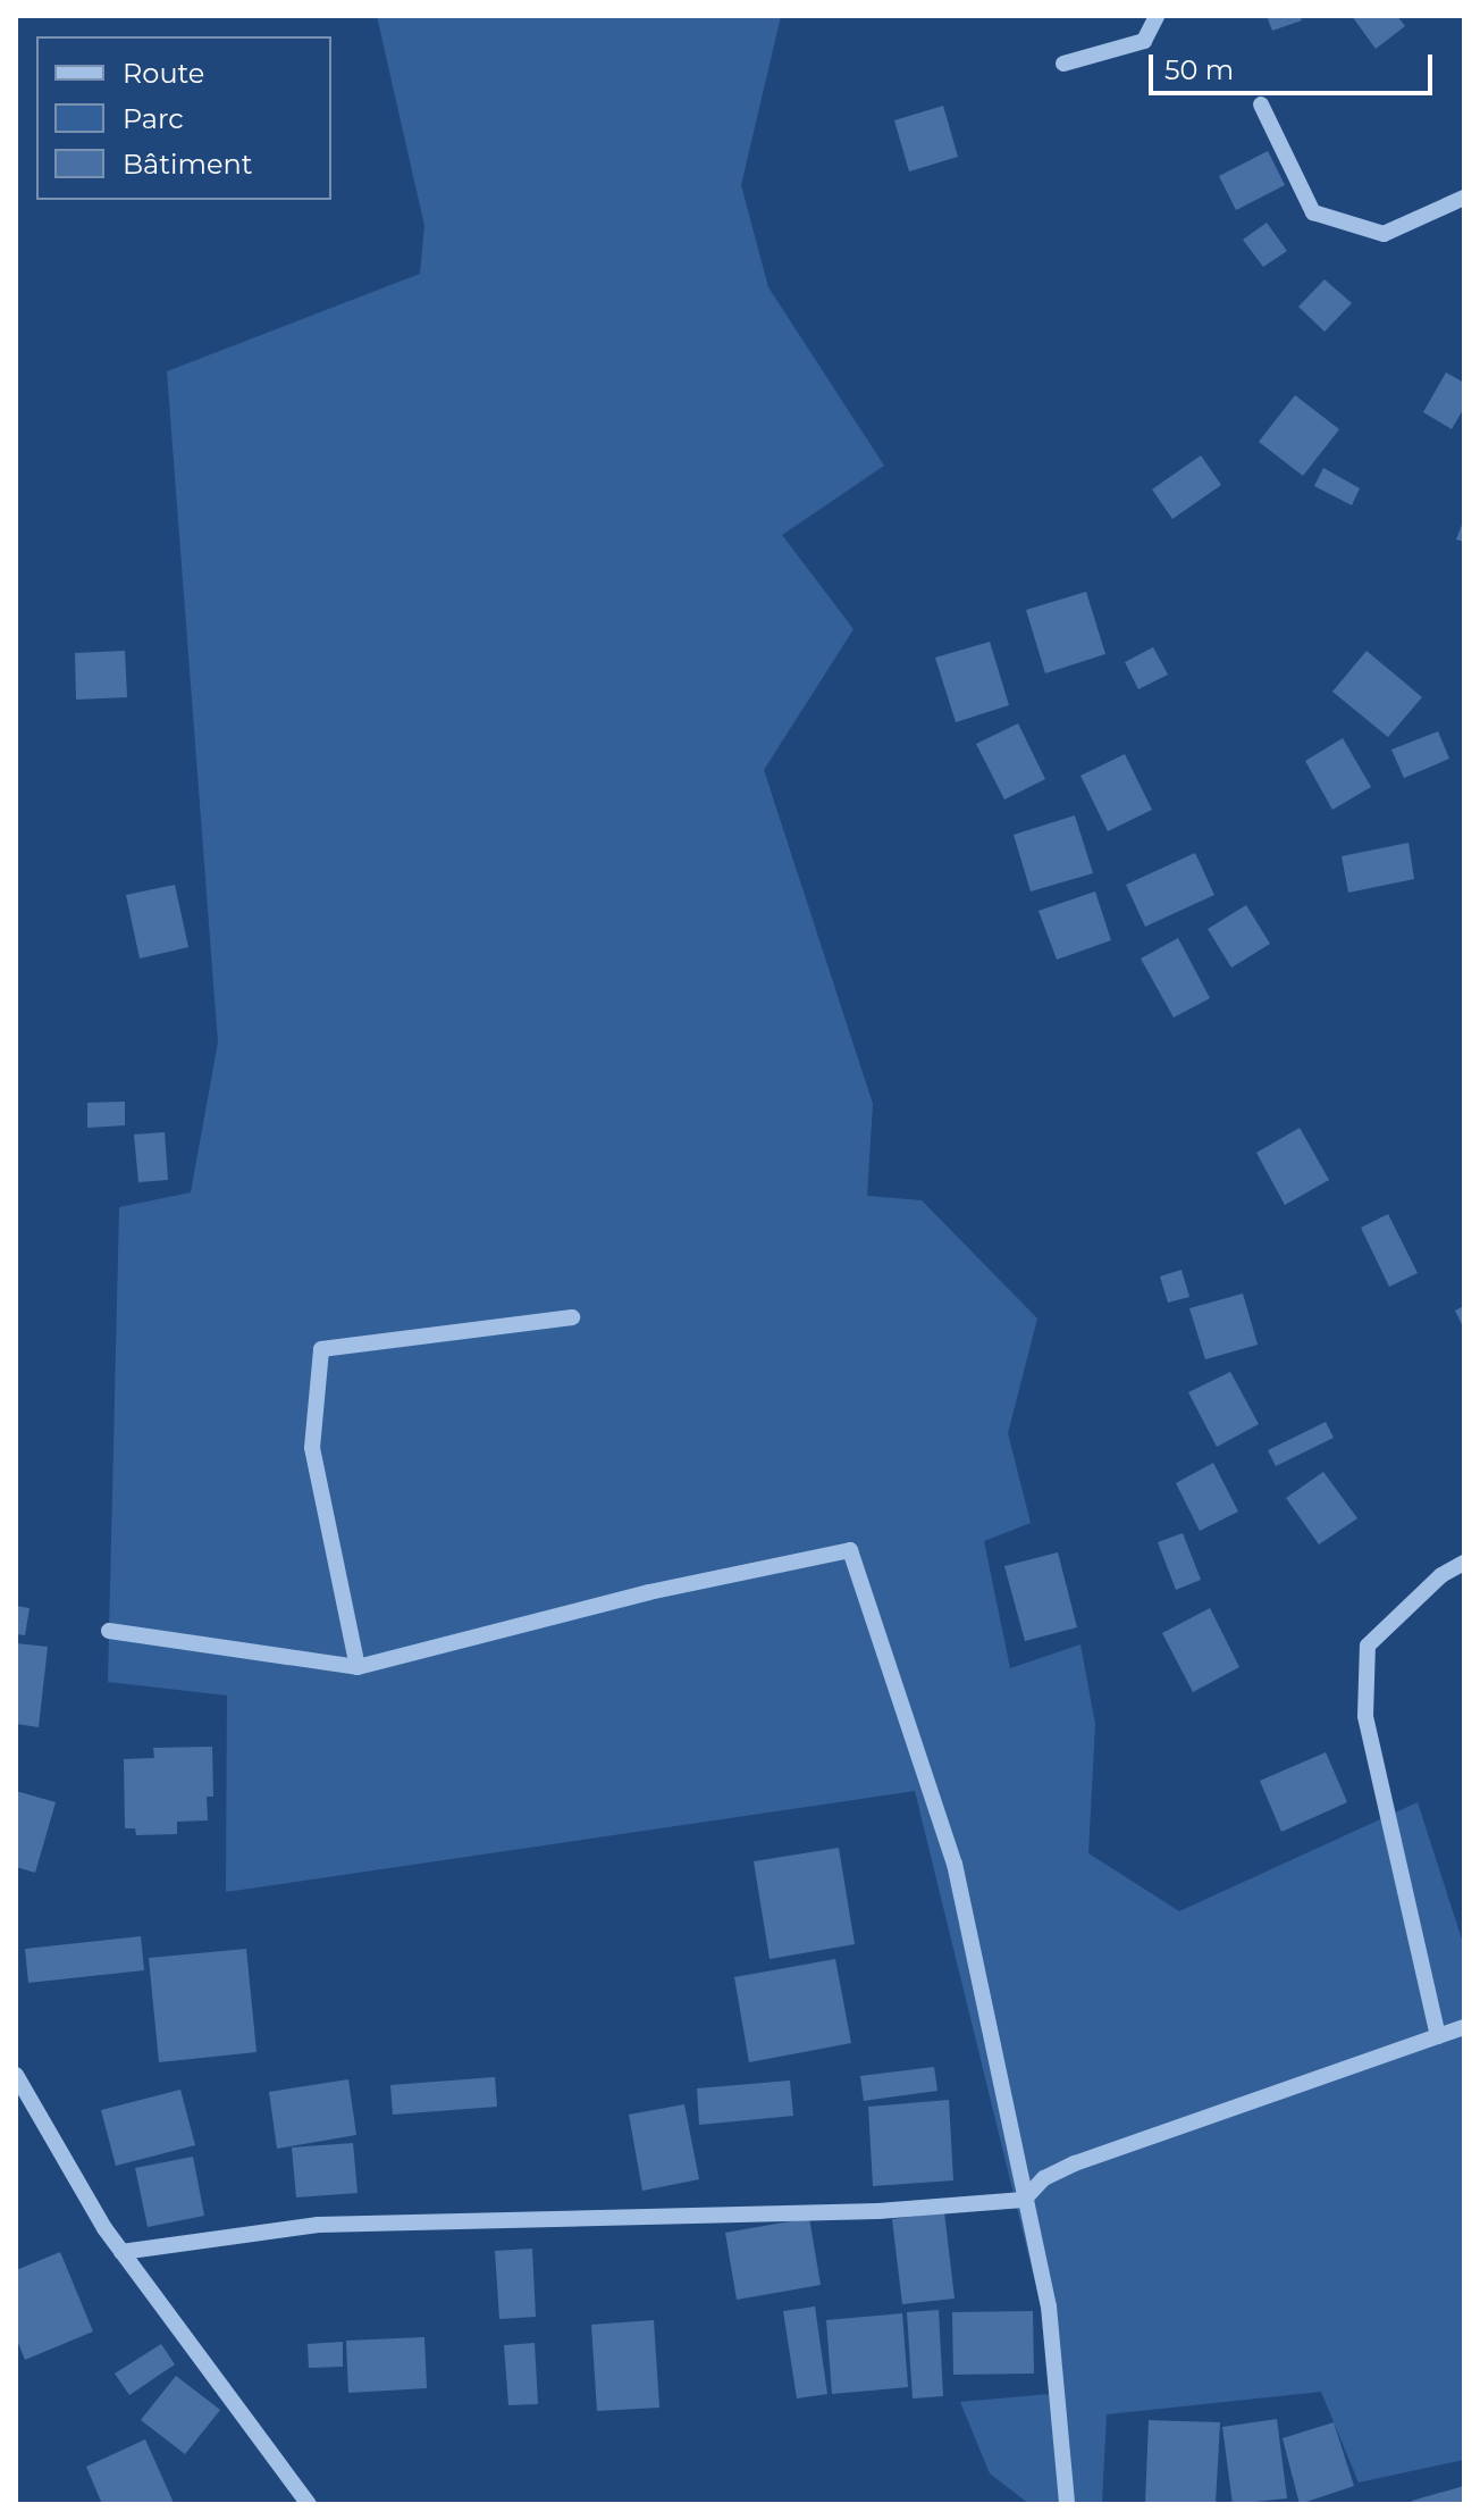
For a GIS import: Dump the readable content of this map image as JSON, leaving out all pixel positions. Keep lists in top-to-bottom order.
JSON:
{
  "legend": ["Route", "Parc", "Bâtiment"],
  "scale_bar": "50 m"
}
